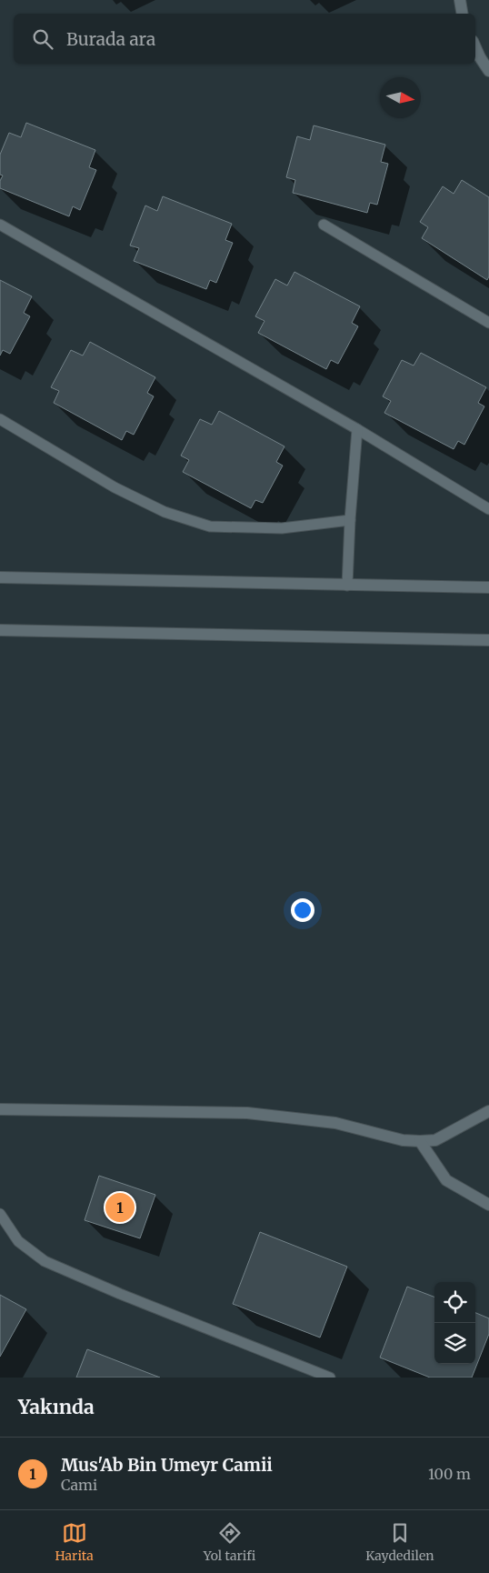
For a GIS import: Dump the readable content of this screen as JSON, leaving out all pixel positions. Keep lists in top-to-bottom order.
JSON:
{
  "north": "right",
  "page": {
    "search": "Burada ara",
    "pins": "1",
    "heading": "Yakında",
    "list": [
      {
        "mark": "1",
        "name": "Mus'Ab Bin Umeyr Camii",
        "note": "Cami",
        "value": "100 m"
      }
    ],
    "nav": ["Harita", "Yol tarifi", "Kaydedilen"]
  }
}
